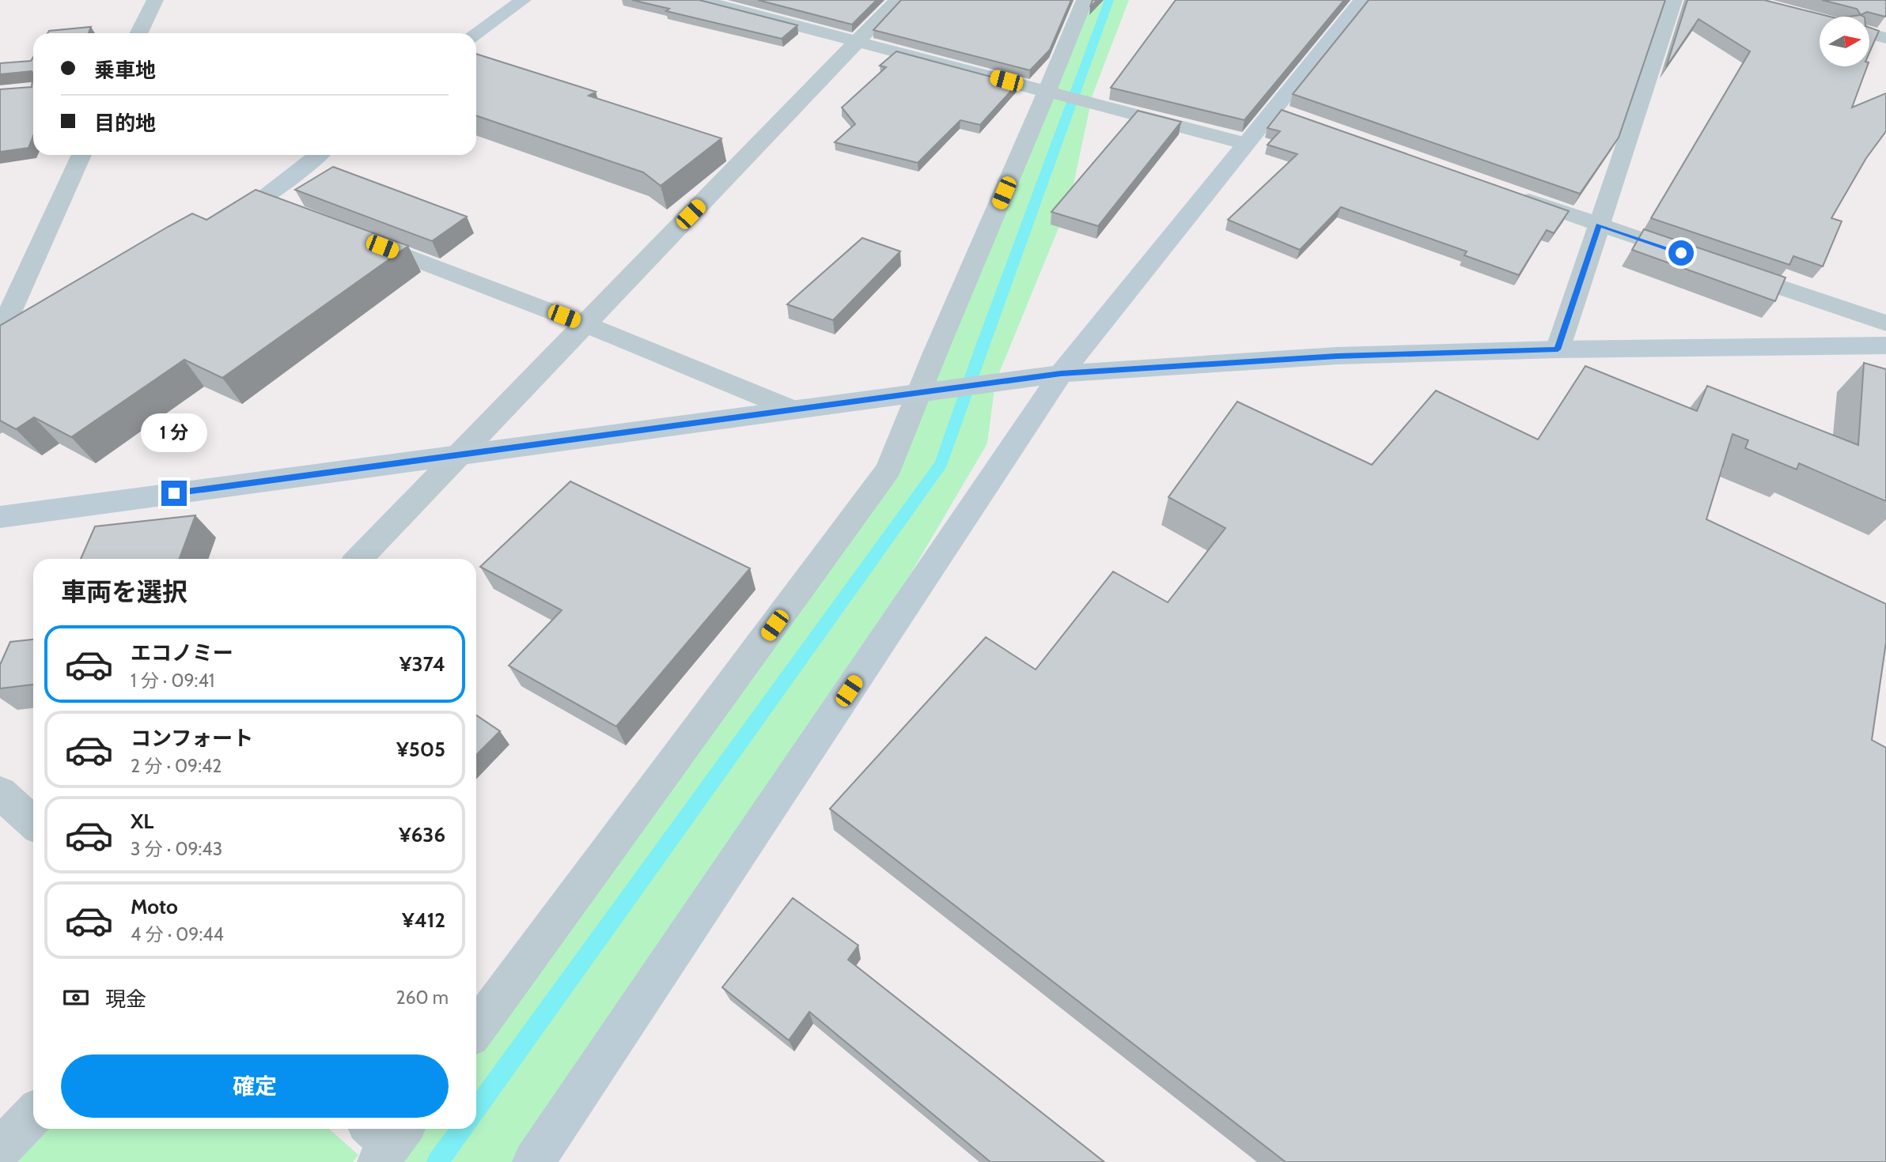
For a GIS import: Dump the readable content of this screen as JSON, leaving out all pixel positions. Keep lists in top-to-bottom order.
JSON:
{
  "north": "right",
  "page": {
    "banner": ["乗車地", "目的地"],
    "bubble": "1 分",
    "heading": "車両を選択",
    "list": [
      {
        "name": "エコノミー",
        "note": "1 分 · 09:41",
        "value": "¥374"
      },
      {
        "name": "コンフォート",
        "note": "2 分 · 09:42",
        "value": "¥505"
      },
      {
        "name": "XL",
        "note": "3 分 · 09:43",
        "value": "¥636"
      },
      {
        "name": "Moto",
        "note": "4 分 · 09:44",
        "value": "¥412"
      }
    ],
    "pay": ["現金", "260 m"],
    "buttons": "確定"
  }
}
